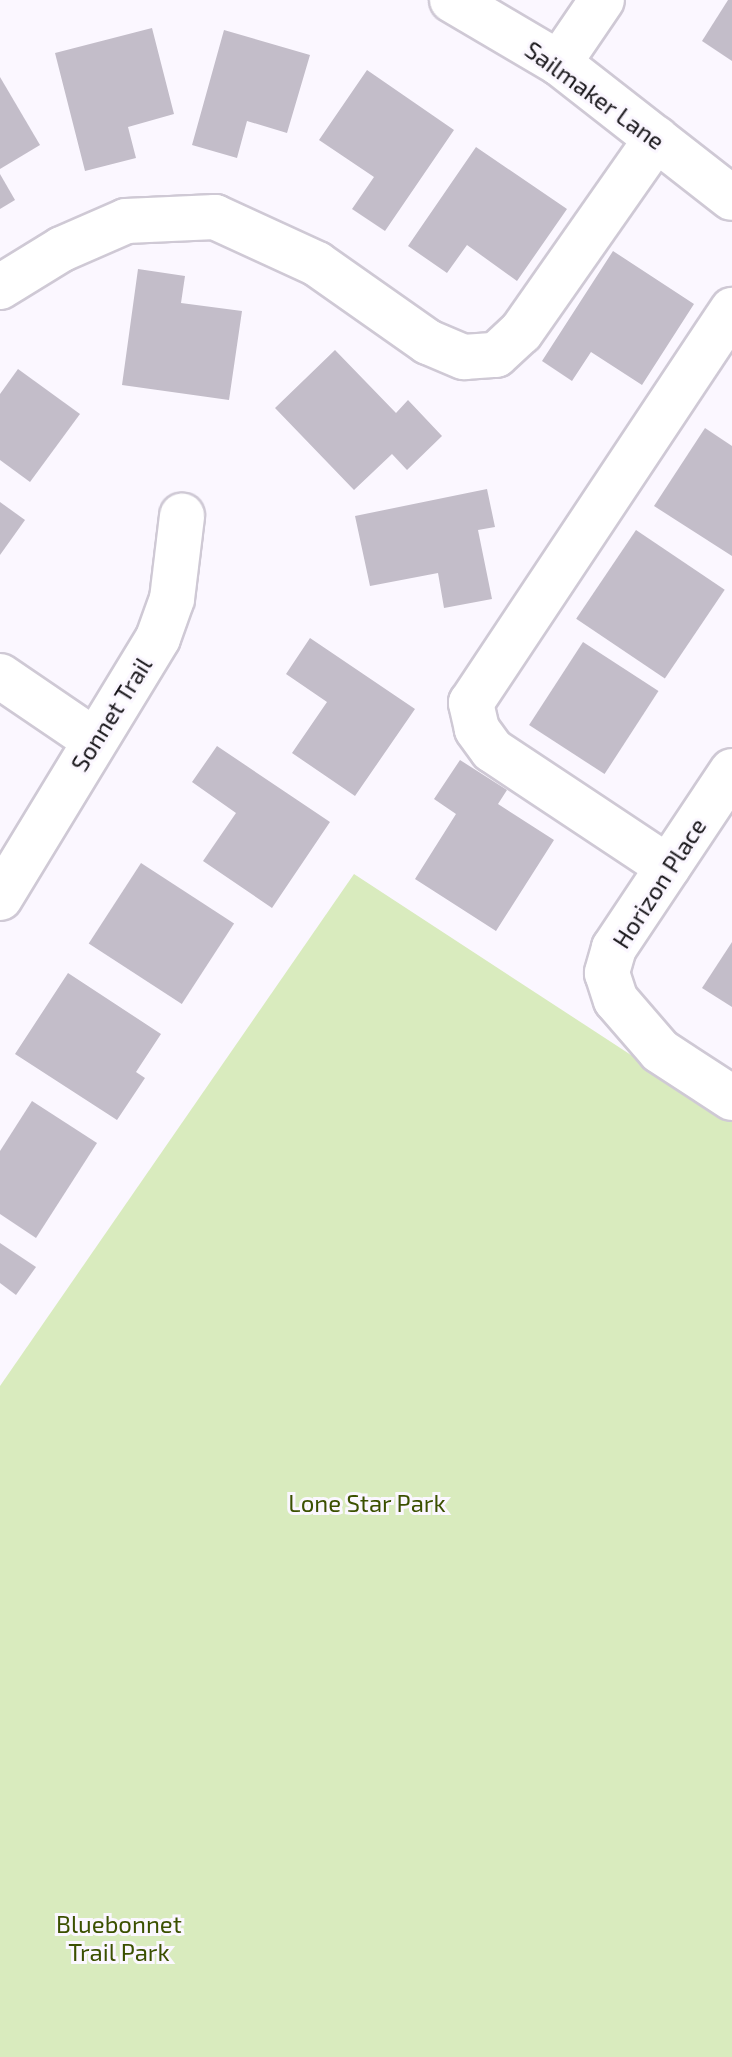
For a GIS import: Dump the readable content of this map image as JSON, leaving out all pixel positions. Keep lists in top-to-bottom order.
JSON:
{
  "streets": {
    "street": ["Sailmaker Lane", "Sonnet Trail", "Horizon Place"]
  },
  "parks": ["Lone Star Park", "Bluebonnet Trail Park"]
}
